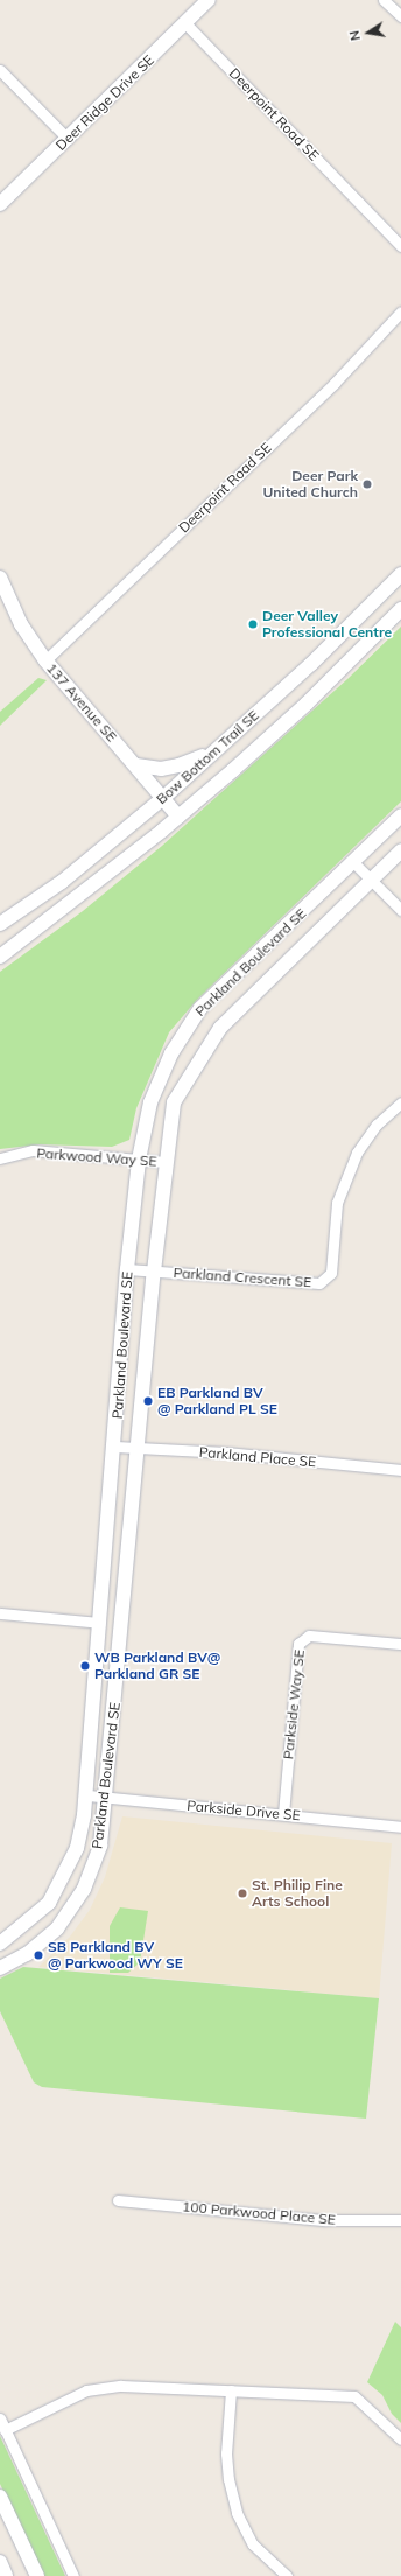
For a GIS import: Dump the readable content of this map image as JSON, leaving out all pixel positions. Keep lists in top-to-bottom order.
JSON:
{
  "streets": {
    "street": [
      "Deer Ridge Drive SE",
      "Deerpoint Road SE",
      "137 Avenue SE",
      "Bow Bottom Trail SE",
      "Parkland Boulevard SE",
      "Parkwood Way SE",
      "Parkland Crescent SE",
      "Parkland Place SE",
      "Parkside Way SE",
      "Parkside Drive SE",
      "100 Parkwood Place SE"
    ]
  },
  "crossings": [
    ["Deer Ridge Drive SE", "Deerpoint Road SE"],
    ["Deerpoint Road SE", "137 Avenue SE"],
    ["137 Avenue SE", "Bow Bottom Trail SE"],
    ["Parkland Boulevard SE", "Parkwood Way SE"],
    ["Parkland Boulevard SE", "Parkland Crescent SE"],
    ["Parkland Boulevard SE", "Parkland Place SE"],
    ["Parkland Boulevard SE", "Parkside Drive SE"],
    ["Parkside Way SE", "Parkside Drive SE"]
  ],
  "places": [
    "Deer Park United Church",
    "Deer Valley Professional Centre",
    "EB Parkland BV @ Parkland PL SE",
    "WB Parkland BV@ Parkland GR SE",
    "St. Philip Fine Arts School",
    "SB Parkland BV @ Parkwood WY SE"
  ],
  "north": "left"
}
